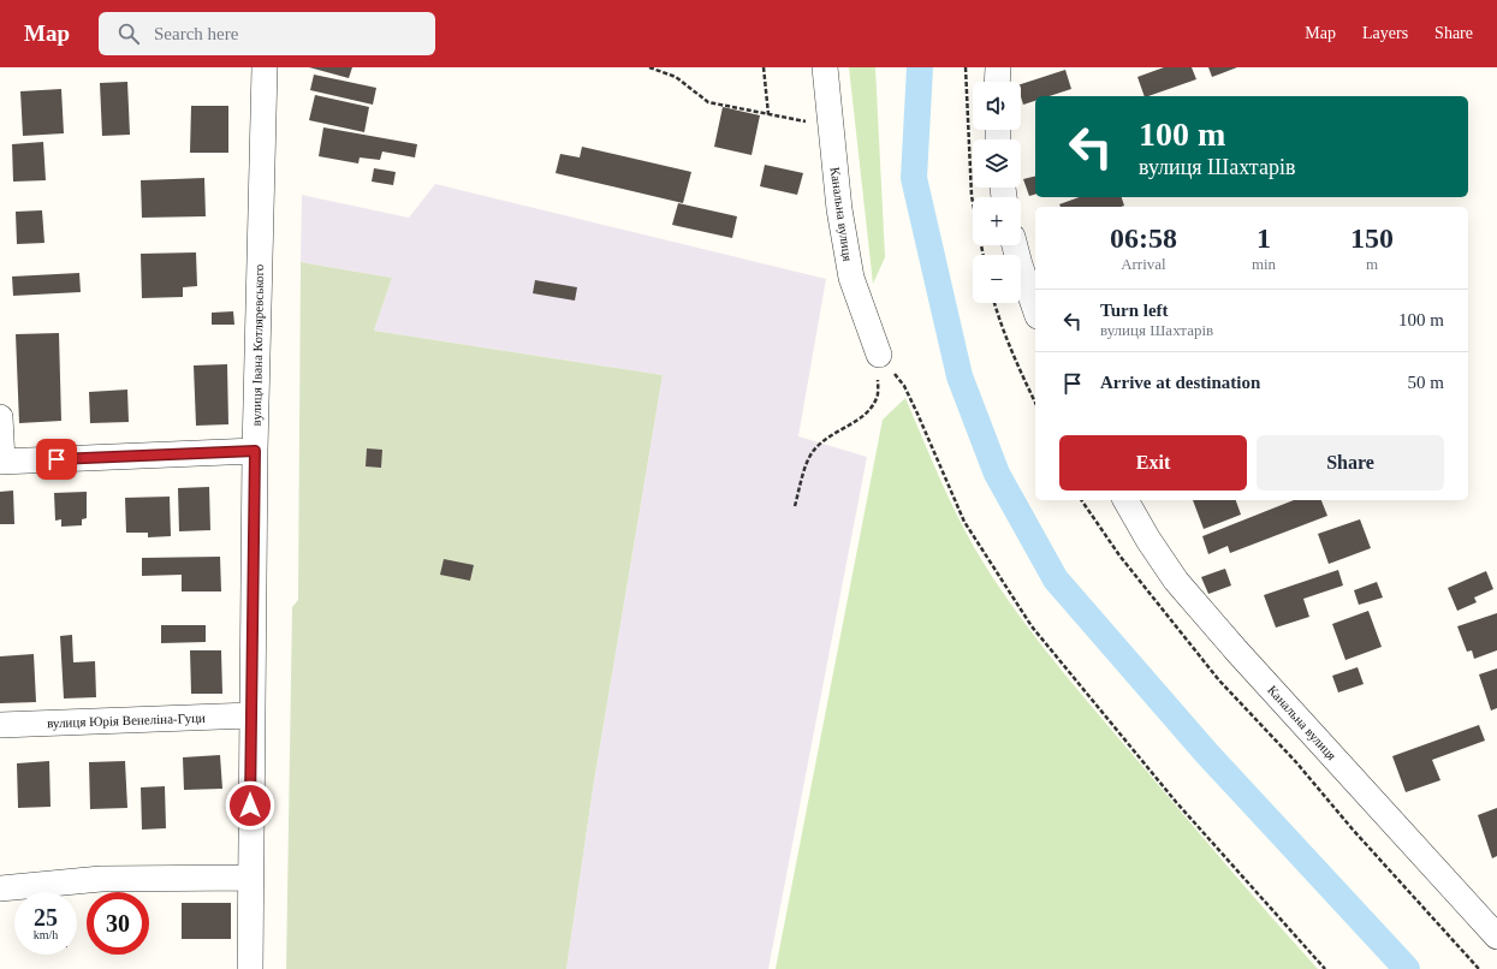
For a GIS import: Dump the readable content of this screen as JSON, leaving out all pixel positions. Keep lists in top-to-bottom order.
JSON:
{
  "streets": {
    "street": ["Канальна вулиця", "вулиця Івана Котляревського", "вулиця Юрія Венеліна-Гуци"]
  },
  "crossings": [
    ["вулиця Івана Котляревського", "вулиця Юрія Венеліна-Гуци"]
  ],
  "page": {
    "header": "Map",
    "search": "Search here",
    "nav": ["Map", "Layers", "Share"],
    "map_buttons": ["+", "−"],
    "turn": ["100 m", "вулиця Шахтарів"],
    "eta": [
      "06:58",
      "Arrival",
      "1",
      "min",
      "150",
      "m"
    ],
    "list": [
      {
        "name": "Turn left",
        "note": "вулиця Шахтарів",
        "value": "100 m"
      },
      {
        "name": "Arrive at destination",
        "value": "50 m"
      }
    ],
    "buttons": ["Exit", "Share"],
    "speed": "25 km/h",
    "limit": "30"
  }
}
